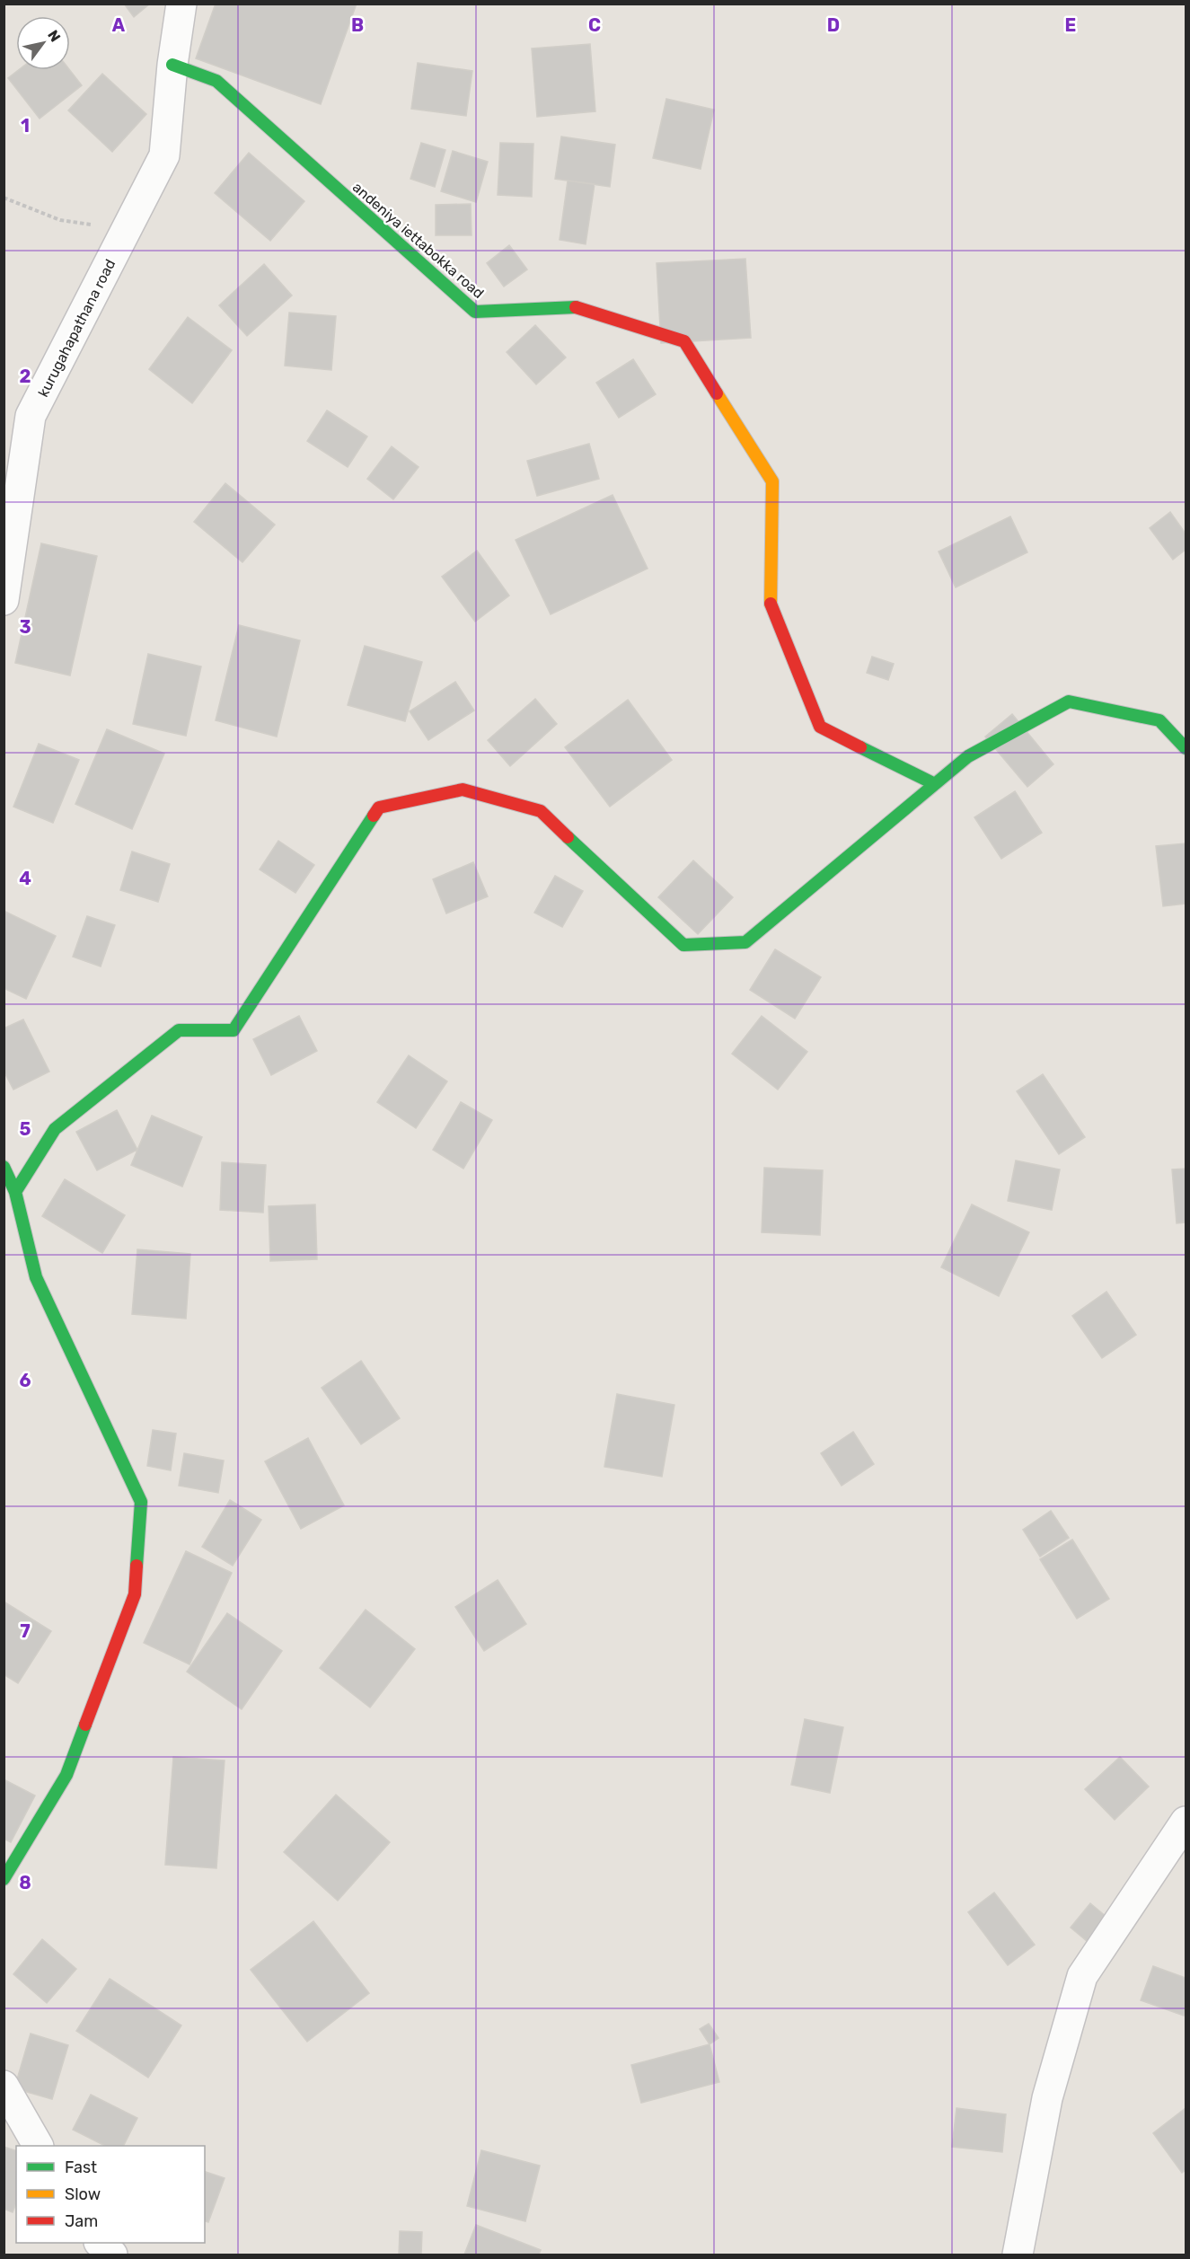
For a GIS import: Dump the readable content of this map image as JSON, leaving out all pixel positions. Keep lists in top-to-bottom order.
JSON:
{
  "streets": {
    "street": ["andeniya iettabokka road", "kurugahapathana road"]
  },
  "crossings": [
    ["andeniya iettabokka road", "kurugahapathana road"]
  ],
  "legend": ["Fast", "Slow", "Jam"],
  "north": "top right",
  "grid": {
    "columns": [
      "A",
      "B",
      "C",
      "D",
      "E"
    ],
    "rows": [
      "1",
      "2",
      "3",
      "4",
      "5",
      "6",
      "7",
      "8"
    ]
  }
}
